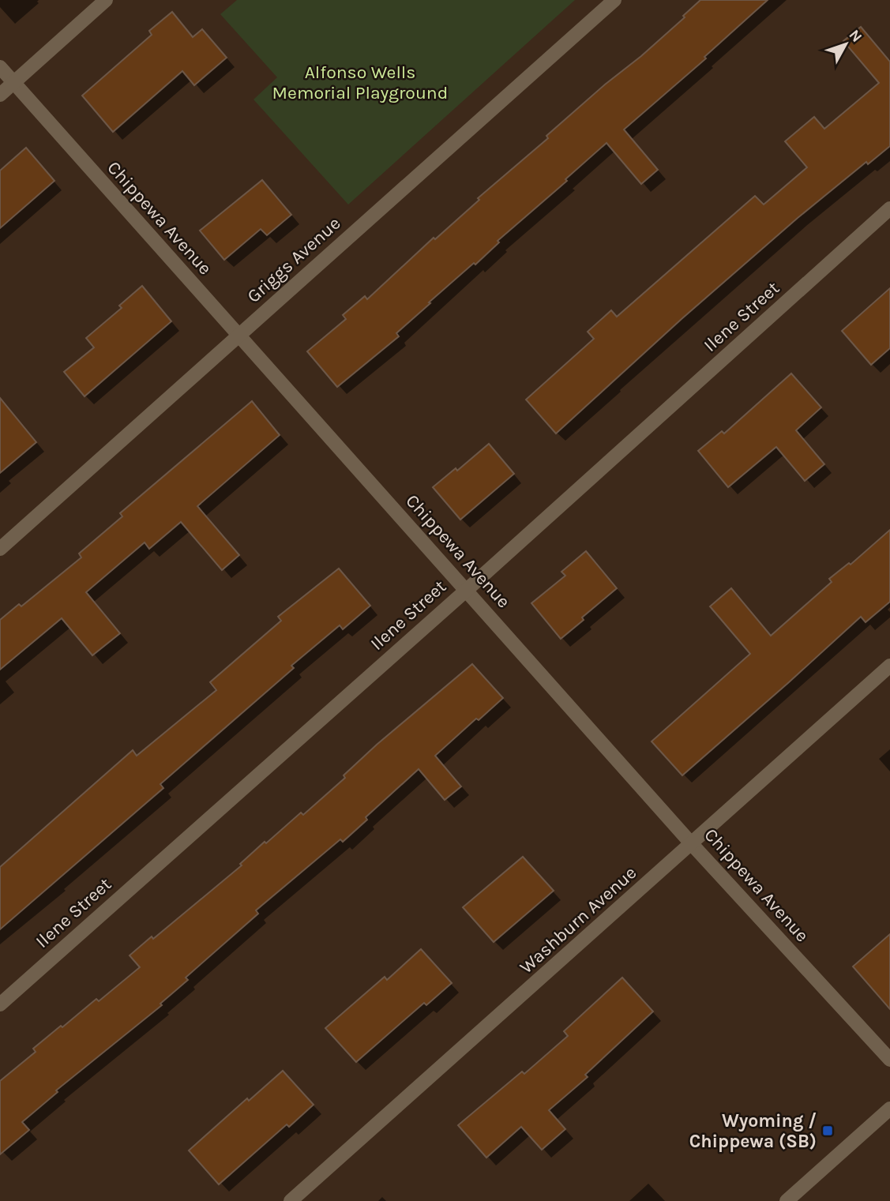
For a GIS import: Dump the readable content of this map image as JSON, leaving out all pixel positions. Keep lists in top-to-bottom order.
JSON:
{
  "streets": {
    "street": [
      "Chippewa Avenue",
      "Griggs Avenue",
      "Ilene Street",
      "Washburn Avenue"
    ]
  },
  "crossings": [
    ["Chippewa Avenue", "Griggs Avenue"],
    ["Chippewa Avenue", "Ilene Street"],
    ["Chippewa Avenue", "Washburn Avenue"]
  ],
  "parks": ["Alfonso Wells Memorial Playground"],
  "places": {
    "transit": ["Wyoming / Chippewa (SB)"]
  },
  "north": "top right"
}
